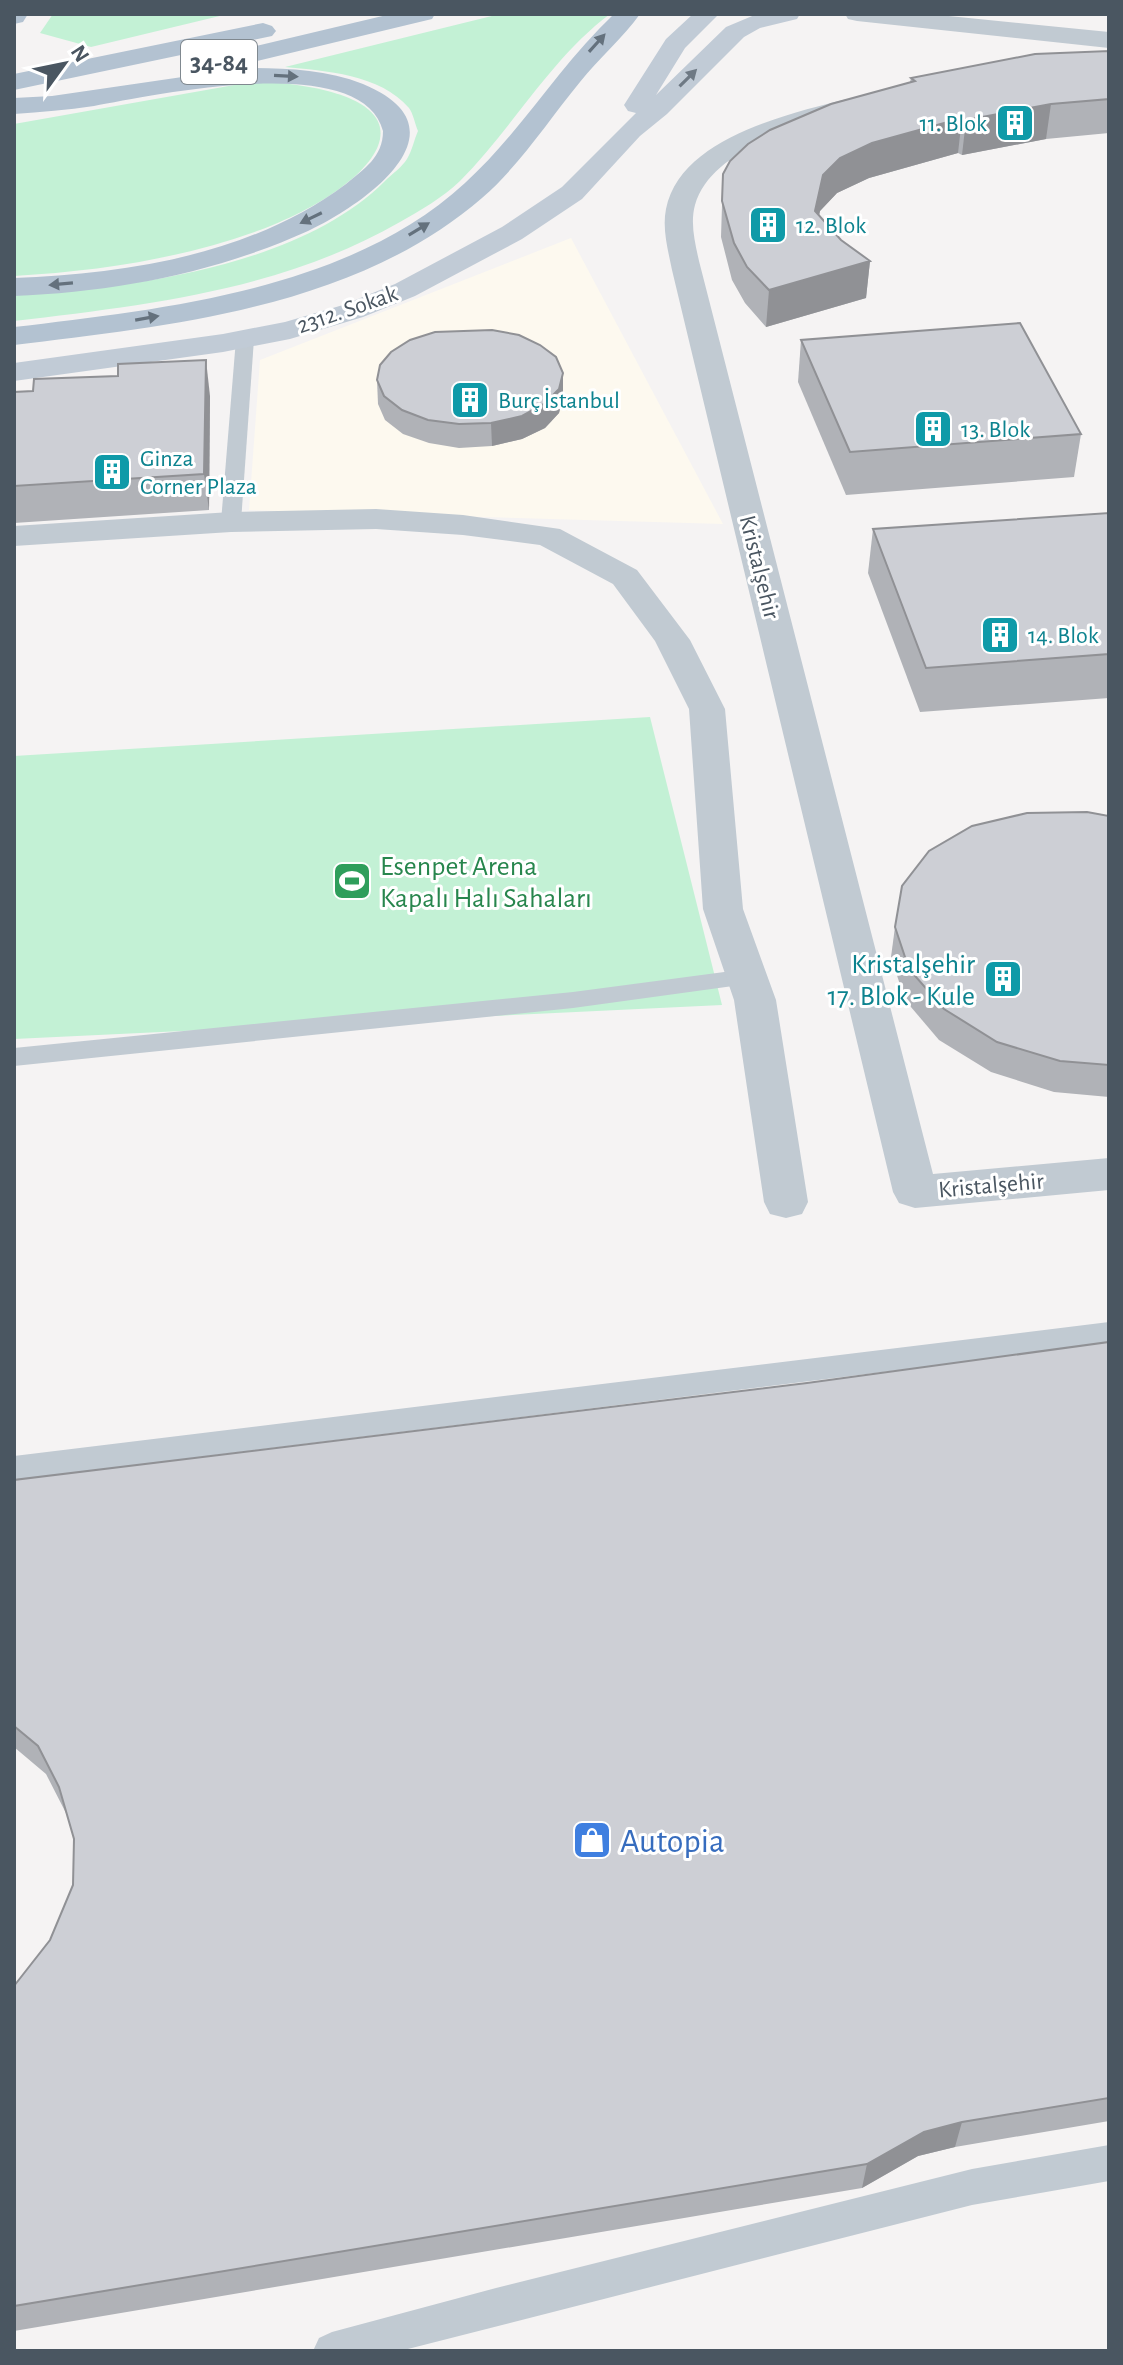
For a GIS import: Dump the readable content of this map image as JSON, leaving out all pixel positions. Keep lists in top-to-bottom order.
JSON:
{
  "streets": {
    "main road": ["34-84"],
    "street": ["2312. Sokak", "Kristalşehir"]
  },
  "places": {
    "building": [
      "11. Blok",
      "12. Blok",
      "Burç İstanbul",
      "13. Blok",
      "Ginza Corner Plaza",
      "14. Blok",
      "Kristalşehir 17. Blok - Kule"
    ],
    "sports": ["Esenpet Arena Kapalı Halı Sahaları"],
    "shop": ["Autopia"]
  },
  "north": "top right"
}
